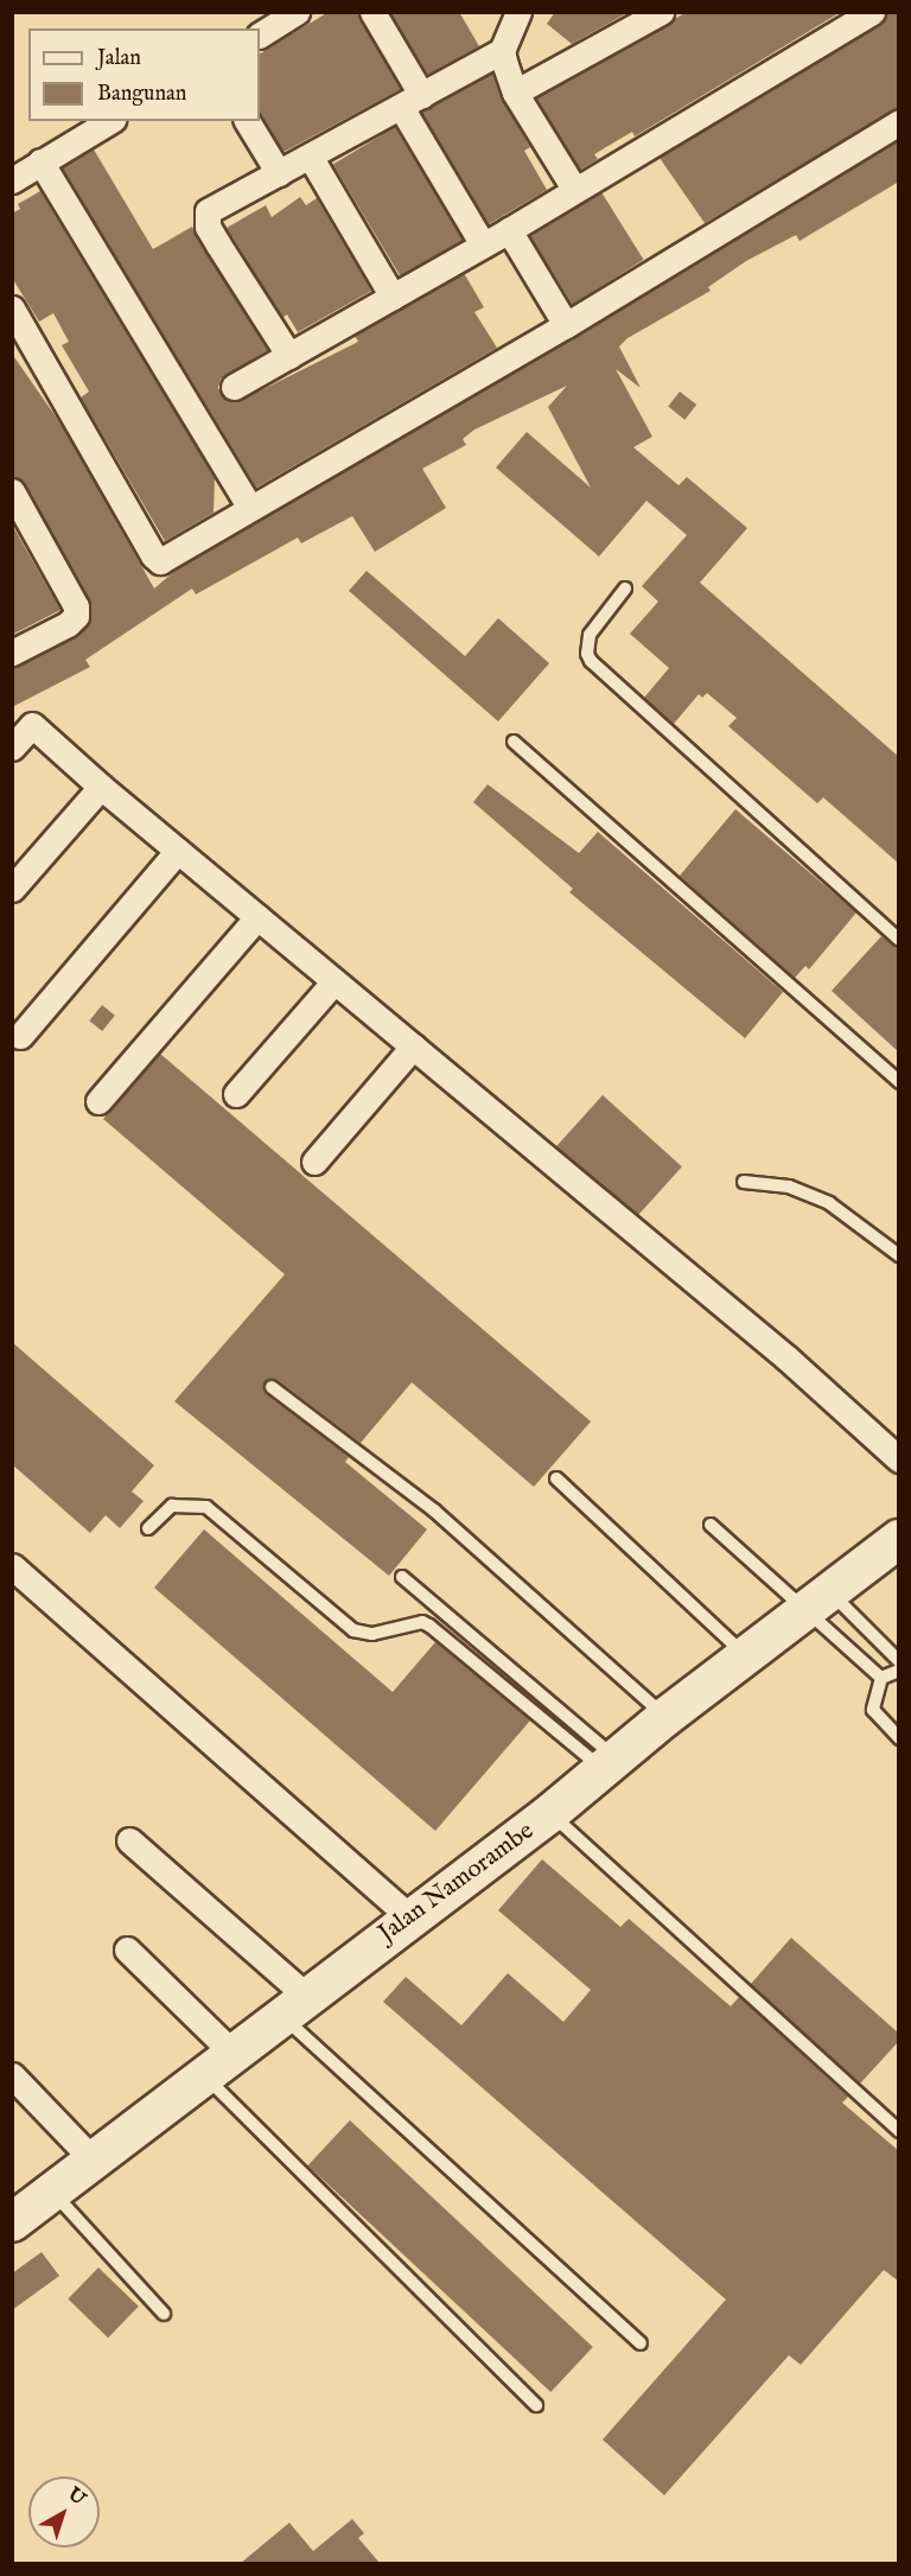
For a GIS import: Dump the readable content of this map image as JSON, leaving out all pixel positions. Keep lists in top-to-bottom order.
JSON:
{
  "streets": {
    "main road": ["Jalan Namorambe"]
  },
  "legend": ["Jalan", "Bangunan"],
  "north": "top right"
}
